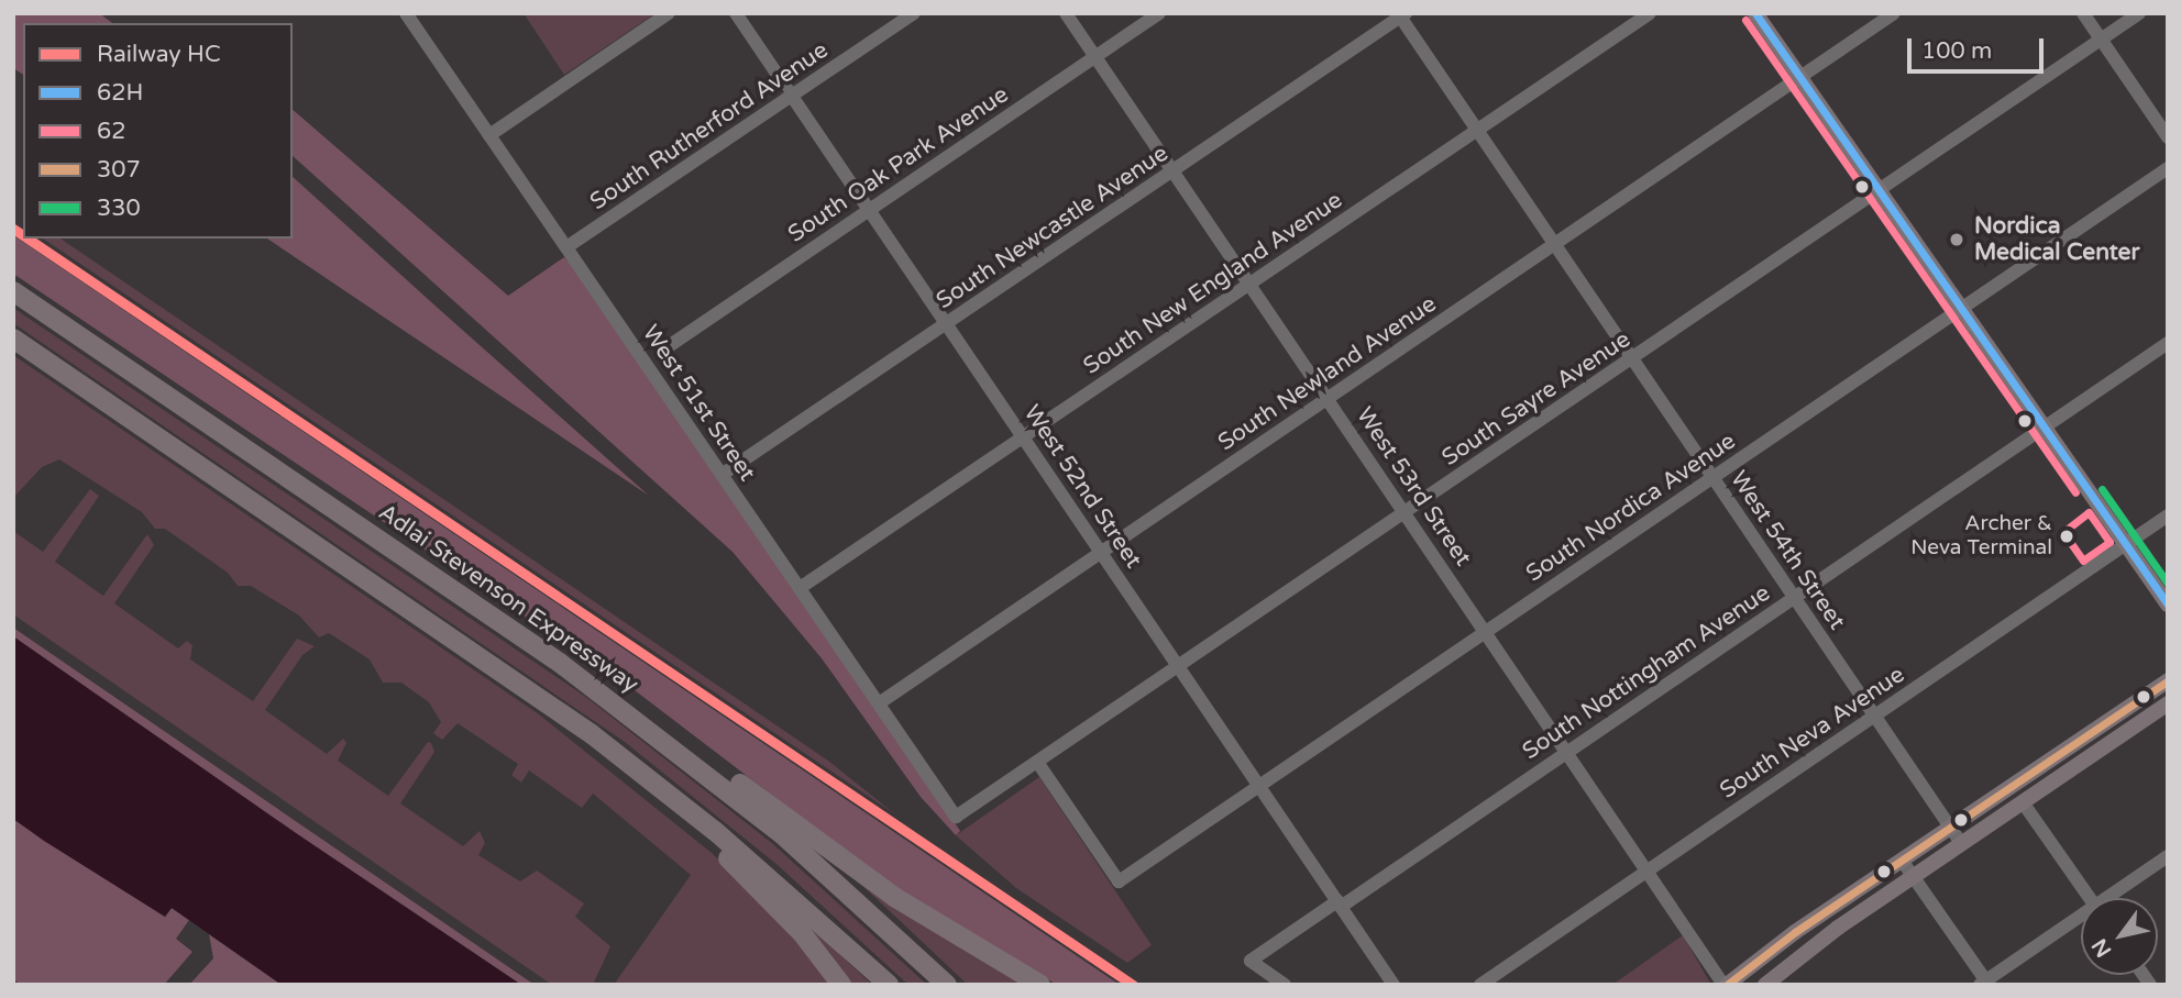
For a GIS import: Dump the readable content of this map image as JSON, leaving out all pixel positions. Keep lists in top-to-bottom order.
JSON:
{
  "streets": {
    "highway": ["Adlai Stevenson Expressway"],
    "street": [
      "South Rutherford Avenue",
      "South Oak Park Avenue",
      "South Newcastle Avenue",
      "South New England Avenue",
      "South Newland Avenue",
      "South Sayre Avenue",
      "West 51st Street",
      "West 52nd Street",
      "West 53rd Street",
      "South Nordica Avenue",
      "West 54th Street",
      "South Nottingham Avenue",
      "South Neva Avenue"
    ]
  },
  "crossings": [
    ["South Rutherford Avenue", "West 51st Street"],
    ["South Rutherford Avenue", "West 52nd Street"],
    ["South Oak Park Avenue", "West 52nd Street"],
    ["South Oak Park Avenue", "West 53rd Street"],
    ["South Newcastle Avenue", "West 51st Street"],
    ["South Newcastle Avenue", "West 52nd Street"],
    ["South Newcastle Avenue", "West 53rd Street"],
    ["South Newcastle Avenue", "West 54th Street"],
    ["South New England Avenue", "West 51st Street"],
    ["South New England Avenue", "West 52nd Street"],
    ["South New England Avenue", "West 53rd Street"],
    ["South New England Avenue", "West 54th Street"],
    ["South Newland Avenue", "West 51st Street"],
    ["South Newland Avenue", "West 52nd Street"],
    ["South Newland Avenue", "West 53rd Street"],
    ["South Newland Avenue", "West 54th Street"],
    ["South Sayre Avenue", "West 51st Street"],
    ["South Sayre Avenue", "West 52nd Street"],
    ["South Sayre Avenue", "West 53rd Street"],
    ["South Sayre Avenue", "South Nordica Avenue"],
    ["South Sayre Avenue", "West 54th Street"],
    ["West 52nd Street", "South Nordica Avenue"],
    ["West 52nd Street", "South Nottingham Avenue"],
    ["West 53rd Street", "South Nordica Avenue"],
    ["West 53rd Street", "South Nottingham Avenue"],
    ["West 53rd Street", "South Neva Avenue"],
    ["South Nordica Avenue", "West 54th Street"],
    ["West 54th Street", "South Nottingham Avenue"],
    ["West 54th Street", "South Neva Avenue"]
  ],
  "places": ["Nordica Medical Center", "Archer & Neva Terminal"],
  "lines": [
    "transit line 62H",
    "transit line 62",
    "rail line HC",
    "transit line 330",
    "transit line 307"
  ],
  "legend": [
    "Railway HC",
    "62H",
    "62",
    "307",
    "330"
  ],
  "scale_bar": "100 m",
  "north": "bottom left"
}
